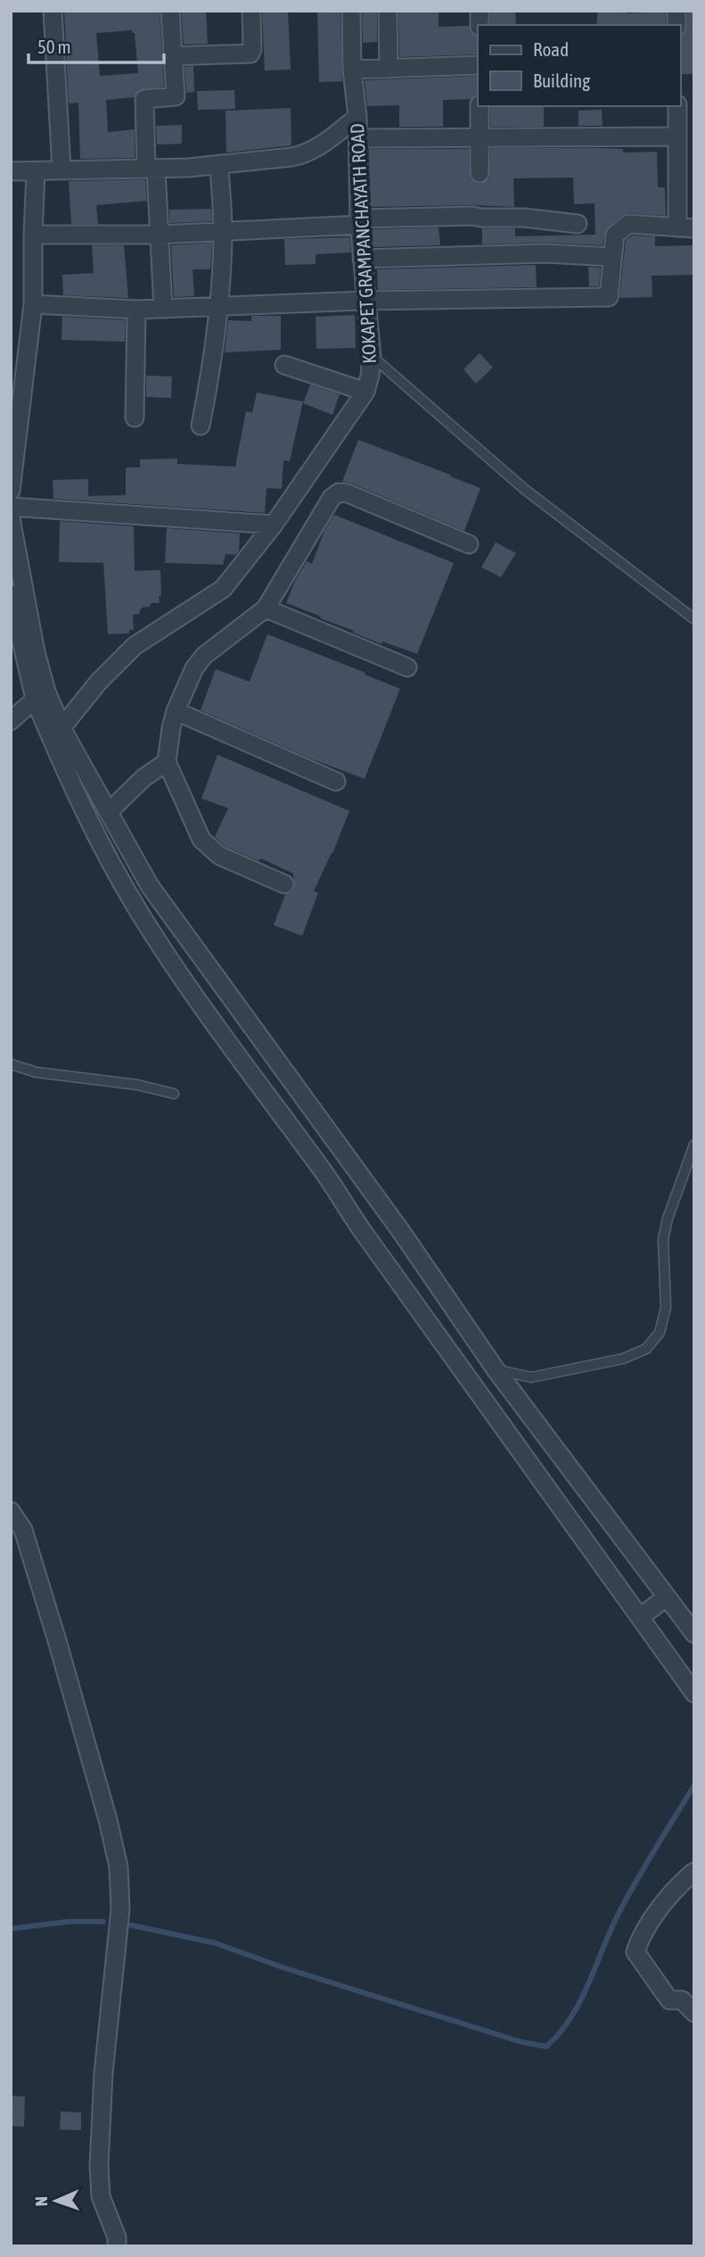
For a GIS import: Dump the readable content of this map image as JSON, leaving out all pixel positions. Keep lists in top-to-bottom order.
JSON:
{
  "streets": {
    "street": ["KOKAPET GRAMPANCHAYATH ROAD"]
  },
  "legend": ["Road", "Building"],
  "scale_bar": "50 m",
  "north": "left"
}
